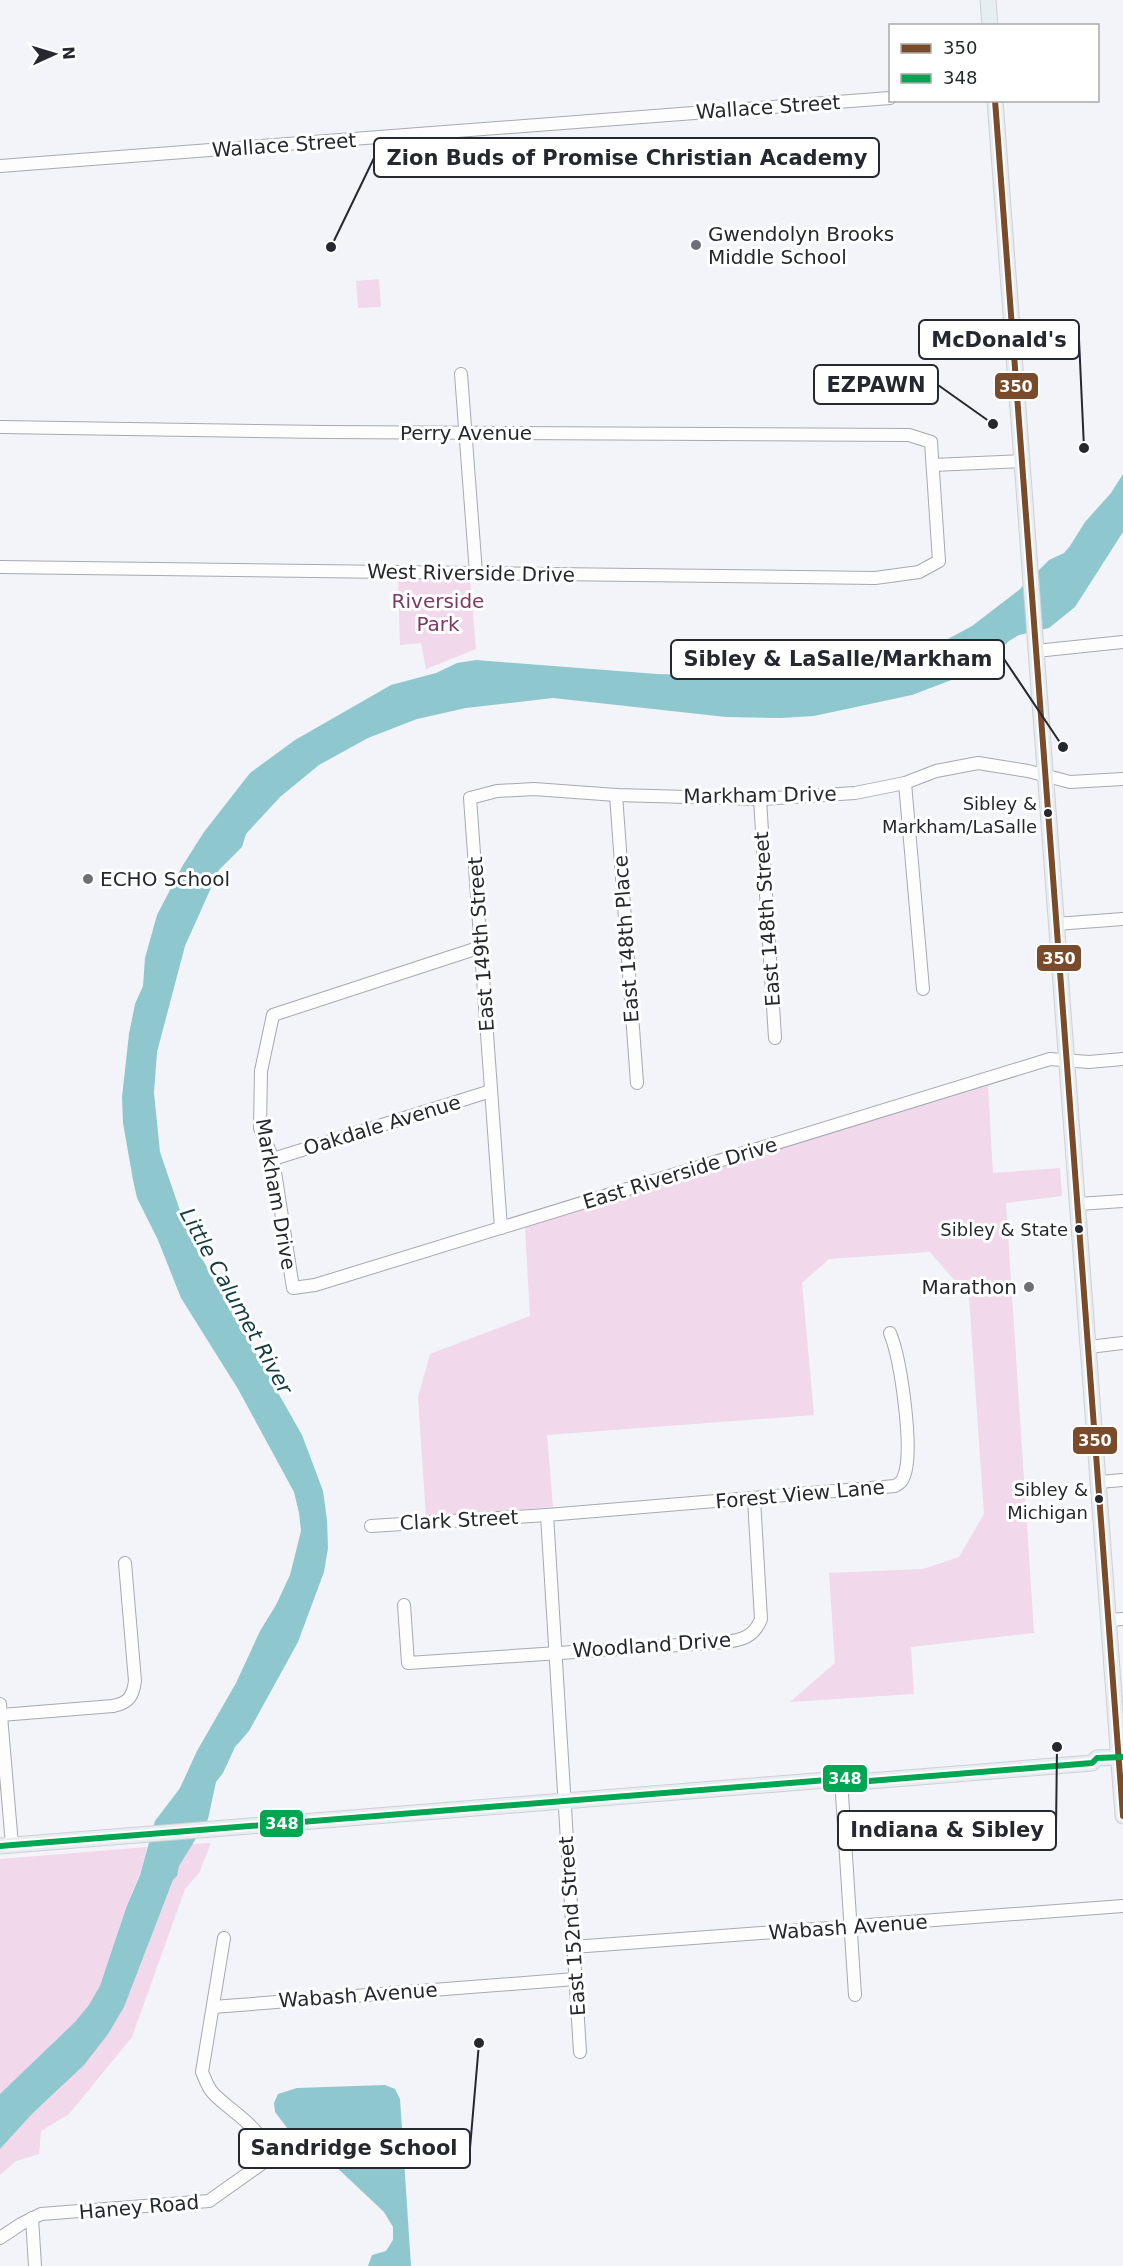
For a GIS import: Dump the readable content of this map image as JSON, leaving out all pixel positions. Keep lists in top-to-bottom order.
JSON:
{
  "streets": {
    "street": [
      "Wallace Street",
      "Perry Avenue",
      "West Riverside Drive",
      "Markham Drive",
      "East 148th Street",
      "East 148th Place",
      "East 149th Street",
      "Oakdale Avenue",
      "East Riverside Drive",
      "Forest View Lane",
      "Clark Street",
      "Woodland Drive",
      "East 152nd Street",
      "Wabash Avenue",
      "Haney Road"
    ]
  },
  "crossings": [
    ["Perry Avenue", "West Riverside Drive"],
    ["Markham Drive", "East 148th Street"],
    ["Markham Drive", "East 148th Place"],
    ["Markham Drive", "East 149th Street"],
    ["Markham Drive", "Oakdale Avenue"],
    ["Markham Drive", "East Riverside Drive"],
    ["East 149th Street", "Oakdale Avenue"],
    ["East 149th Street", "East Riverside Drive"],
    ["Forest View Lane", "Clark Street"],
    ["Forest View Lane", "Woodland Drive"],
    ["Forest View Lane", "East 152nd Street"],
    ["Clark Street", "East 152nd Street"],
    ["Woodland Drive", "East 152nd Street"],
    ["East 152nd Street", "Wabash Avenue"],
    ["Wabash Avenue", "Haney Road"]
  ],
  "water": ["Little Calumet River"],
  "parks": ["Riverside Park"],
  "places": [
    "Gwendolyn Brooks Middle School",
    "Zion Buds of Promise Christian Academy",
    "EZPAWN",
    "McDonald's",
    "Sibley & LaSalle/Markham",
    "Sibley & Markham/LaSalle",
    "ECHO School",
    "Sibley & State",
    "Marathon",
    "Sibley & Michigan",
    "Indiana & Sibley",
    "Sandridge School"
  ],
  "lines": ["transit line 350", "transit line 348"],
  "legend": ["350", "348"],
  "north": "right"
}
